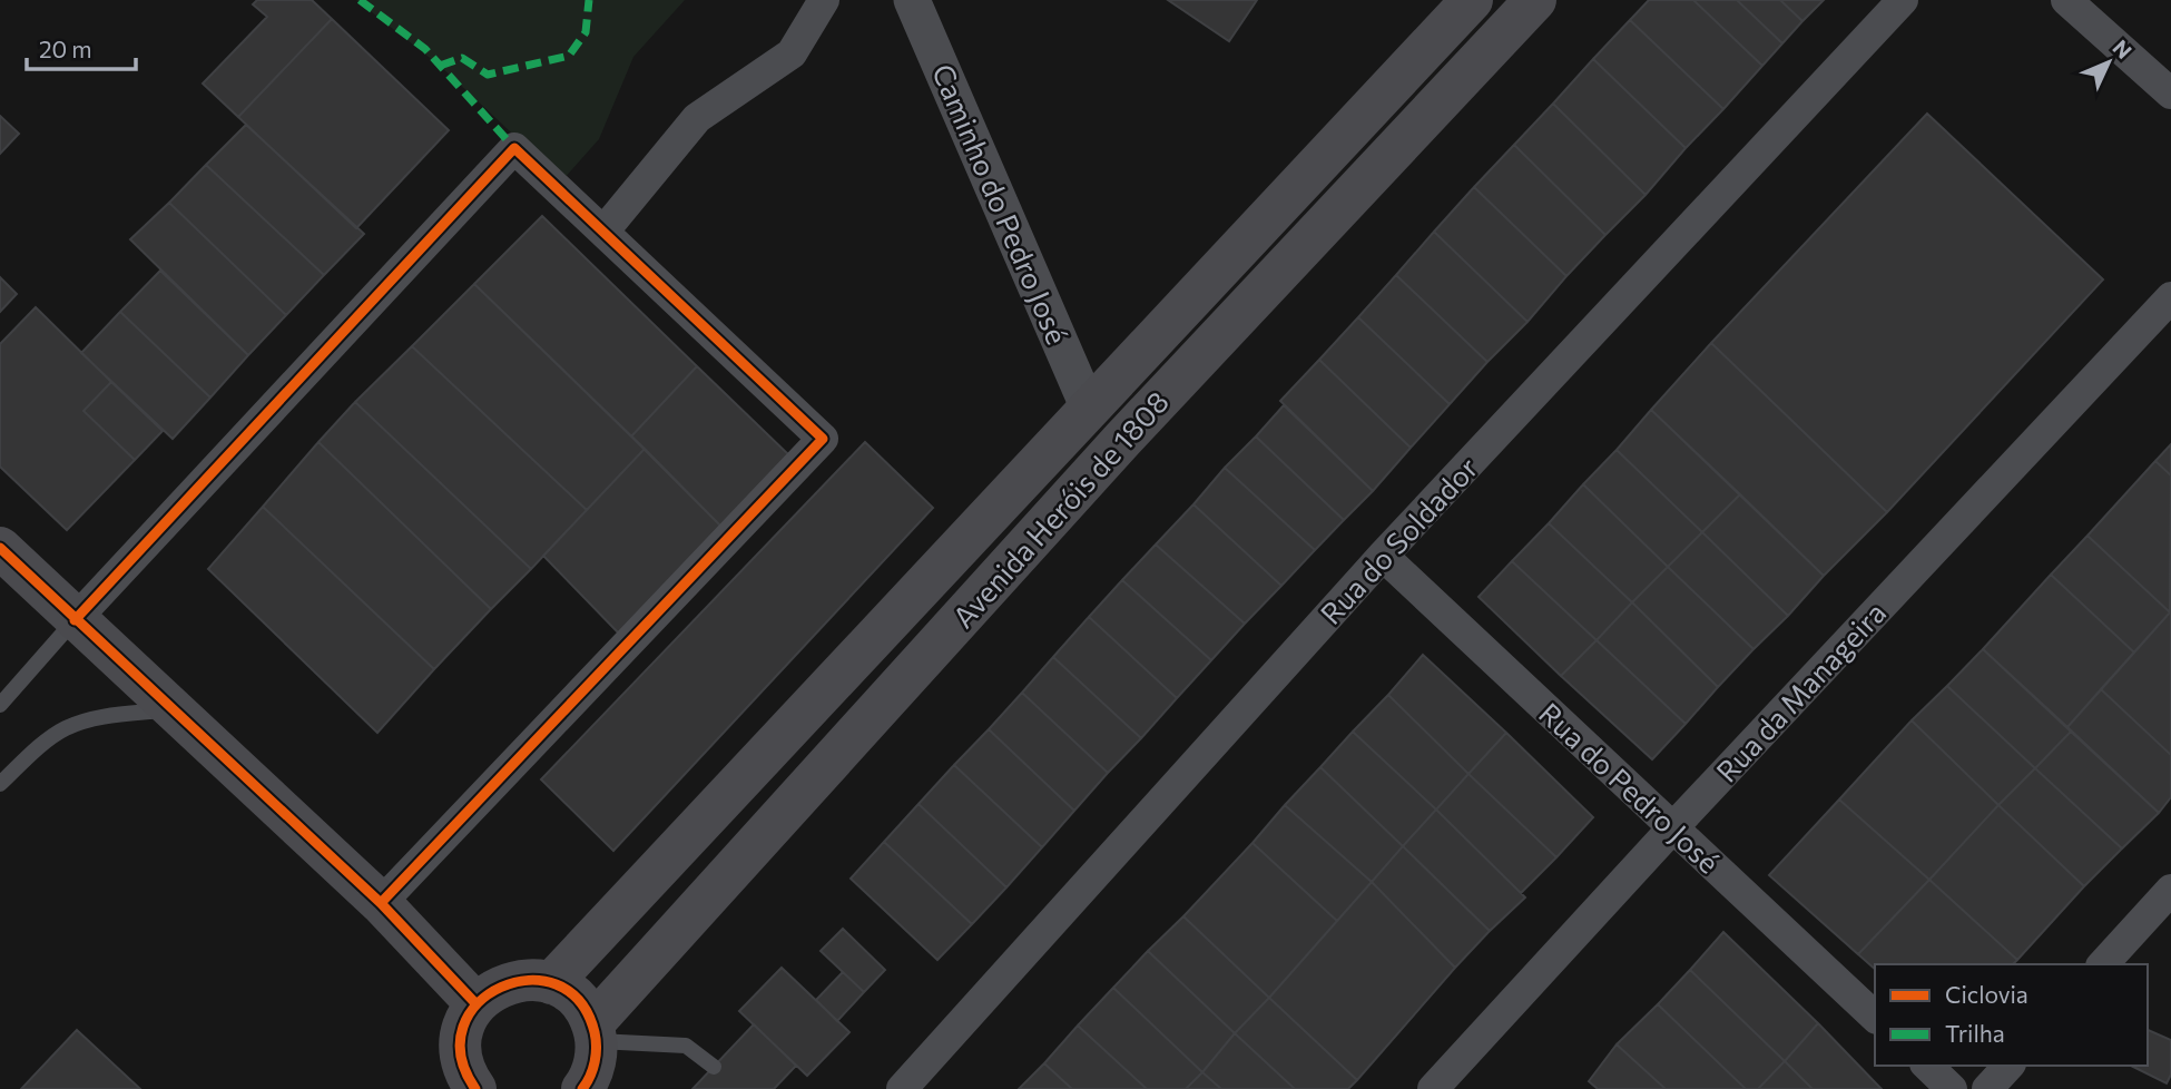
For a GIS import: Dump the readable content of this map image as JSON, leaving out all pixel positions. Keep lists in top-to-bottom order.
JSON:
{
  "streets": {
    "main road": ["Avenida Heróis de 1808"],
    "street": [
      "Caminho do Pedro José",
      "Rua do Soldador",
      "Rua da Manageira",
      "Rua do Pedro José"
    ]
  },
  "crossings": [
    ["Caminho do Pedro José", "Avenida Heróis de 1808"],
    ["Rua do Soldador", "Rua do Pedro José"],
    ["Rua da Manageira", "Rua do Pedro José"]
  ],
  "legend": ["Ciclovia", "Trilha"],
  "scale_bar": "20 m",
  "north": "top right"
}
